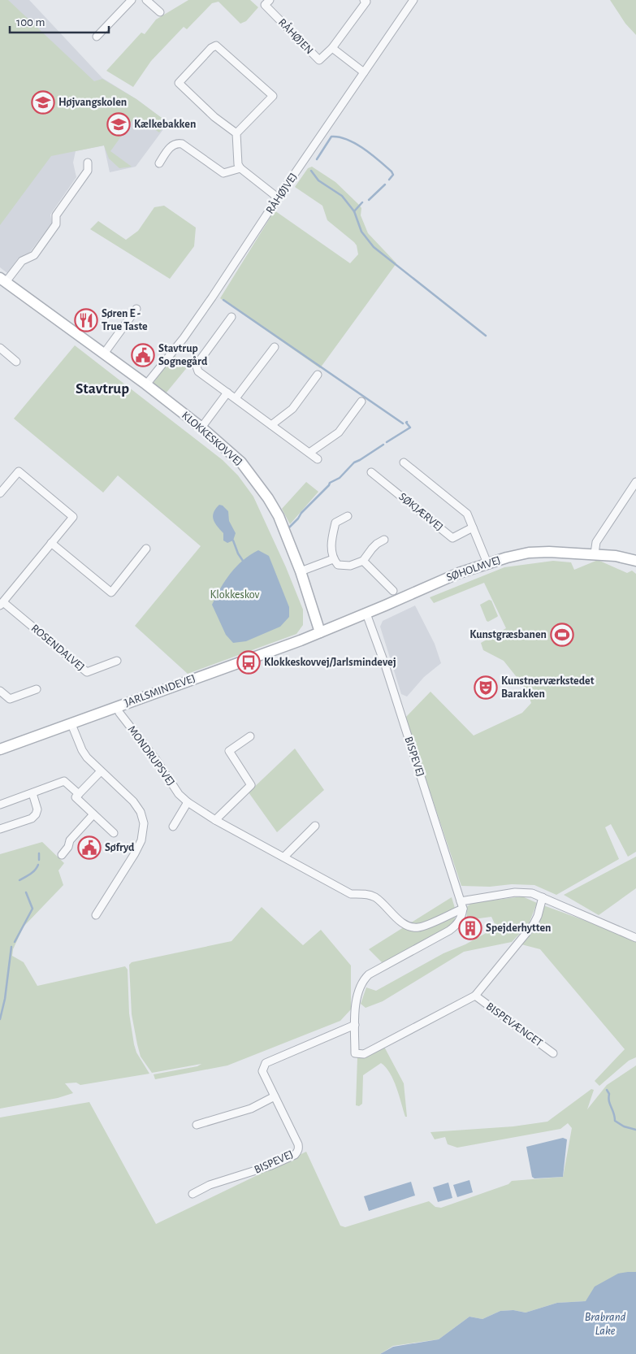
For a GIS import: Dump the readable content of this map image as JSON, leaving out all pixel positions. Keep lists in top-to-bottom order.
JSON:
{
  "streets": {
    "street": [
      "RÅHØJEN",
      "RÅHØJVEJ",
      "KLOKKESKOVVEJ",
      "SØKJÆRVEJ",
      "SØHOLMVEJ",
      "ROSENDALVEJ",
      "JARLSMINDEVEJ",
      "MONDRUPSVEJ",
      "BISPEVEJ",
      "BISPEVÆNGET"
    ]
  },
  "crossings": [
    ["RÅHØJEN", "RÅHØJVEJ"],
    ["RÅHØJVEJ", "KLOKKESKOVVEJ"],
    ["KLOKKESKOVVEJ", "SØHOLMVEJ"],
    ["KLOKKESKOVVEJ", "JARLSMINDEVEJ"],
    ["SØHOLMVEJ", "JARLSMINDEVEJ"],
    ["SØHOLMVEJ", "BISPEVEJ"],
    ["JARLSMINDEVEJ", "MONDRUPSVEJ"],
    ["MONDRUPSVEJ", "BISPEVEJ"]
  ],
  "districts": ["Stavtrup"],
  "water": ["Brabrand Lake"],
  "parks": ["Klokkeskov"],
  "places": {
    "school or university": ["Højvangskolen", "Kælkebakken"],
    "restaurant": ["Søren E - True Taste"],
    "public building": ["Stavtrup Sognegård", "Søfryd"],
    "sports": ["Kunstgræsbanen"],
    "bus stop": ["Klokkeskovvej/Jarlsmindevej"],
    "theatre": ["Kunstnerværkstedet Barakken"],
    "building": ["Spejderhytten"]
  },
  "scale_bar": "100 m"
}
